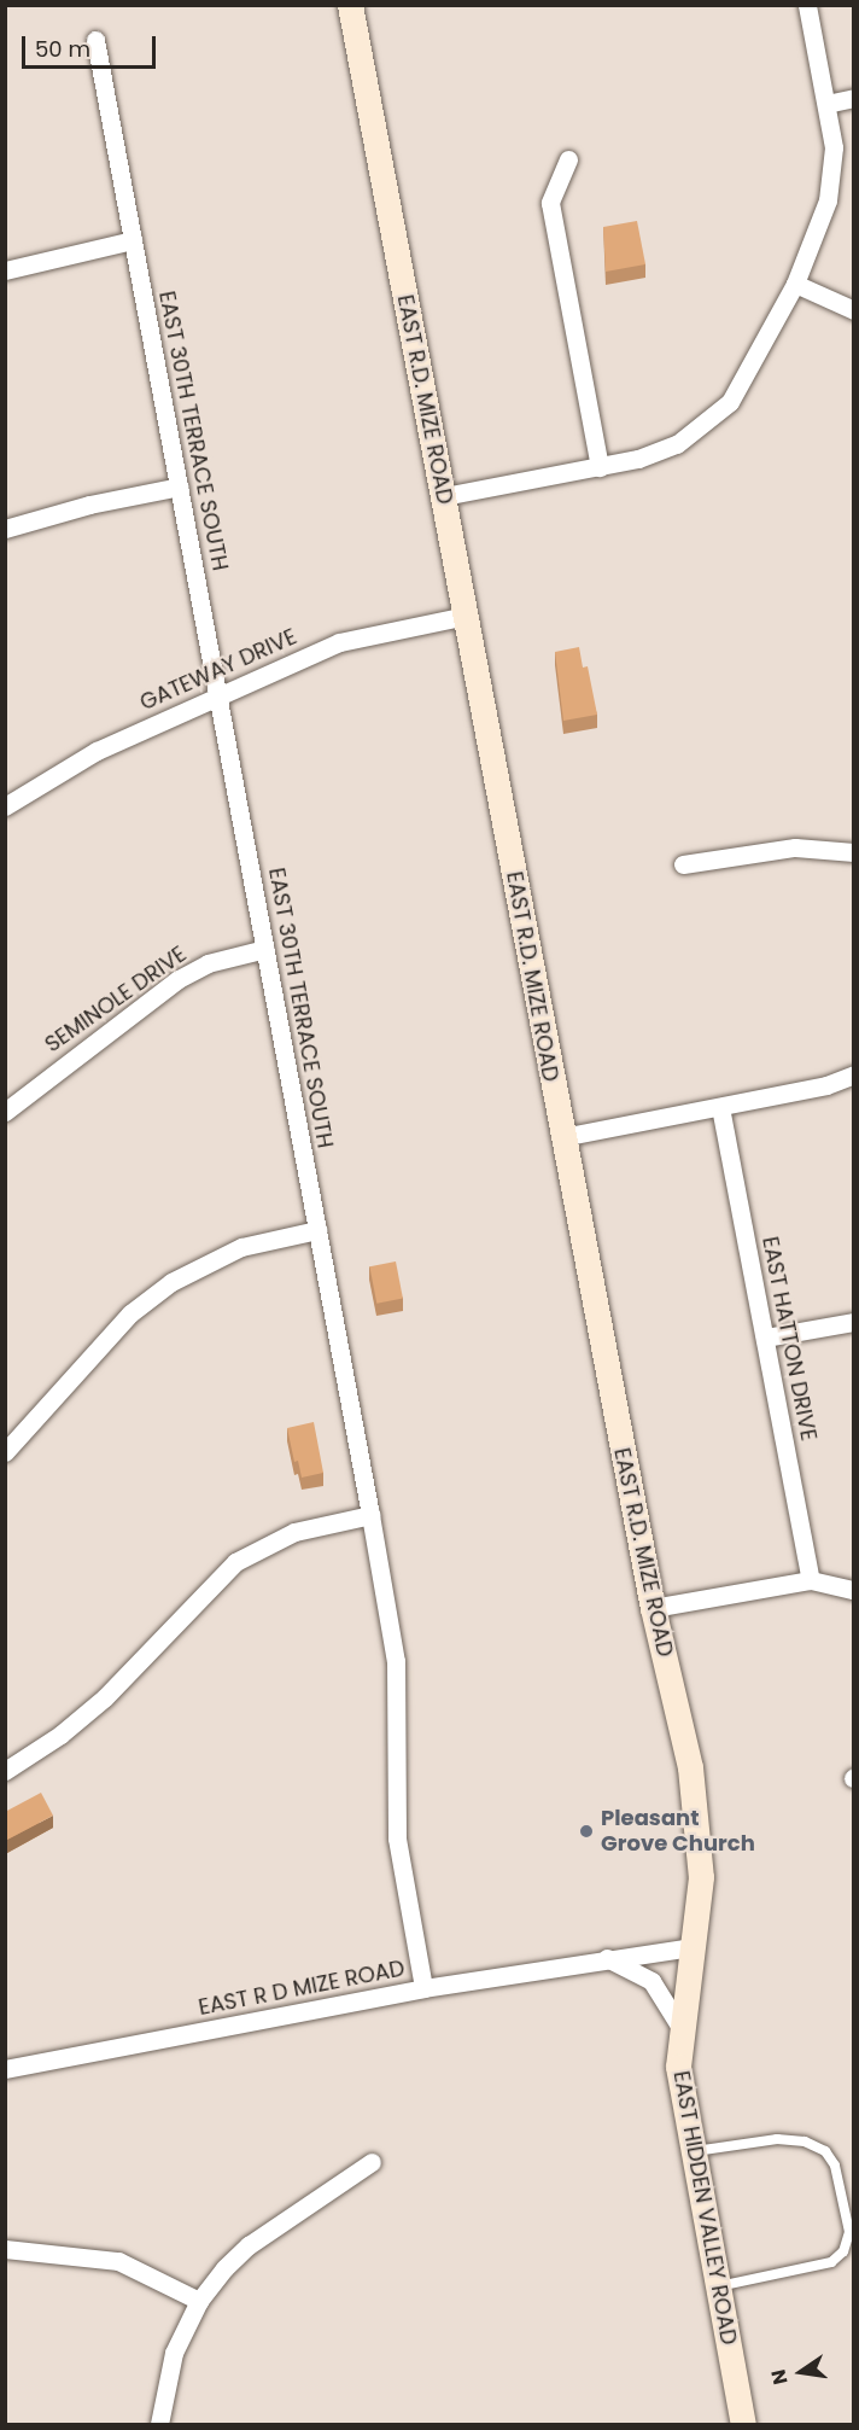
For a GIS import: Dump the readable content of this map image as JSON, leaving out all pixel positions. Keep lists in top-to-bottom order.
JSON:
{
  "streets": {
    "main road": ["EAST R.D. MIZE ROAD", "EAST HIDDEN VALLEY ROAD"],
    "street": [
      "EAST 30TH TERRACE SOUTH",
      "GATEWAY DRIVE",
      "SEMINOLE DRIVE",
      "EAST HATTON DRIVE",
      "EAST R D MIZE ROAD"
    ]
  },
  "crossings": [
    ["EAST R.D. MIZE ROAD", "GATEWAY DRIVE"],
    ["EAST R.D. MIZE ROAD", "EAST R D MIZE ROAD"],
    ["EAST R.D. MIZE ROAD", "EAST HIDDEN VALLEY ROAD"],
    ["EAST 30TH TERRACE SOUTH", "GATEWAY DRIVE"],
    ["EAST 30TH TERRACE SOUTH", "SEMINOLE DRIVE"],
    ["EAST 30TH TERRACE SOUTH", "EAST R D MIZE ROAD"],
    ["EAST R D MIZE ROAD", "EAST HIDDEN VALLEY ROAD"]
  ],
  "places": ["Pleasant Grove Church"],
  "scale_bar": "50 m",
  "north": "left"
}
